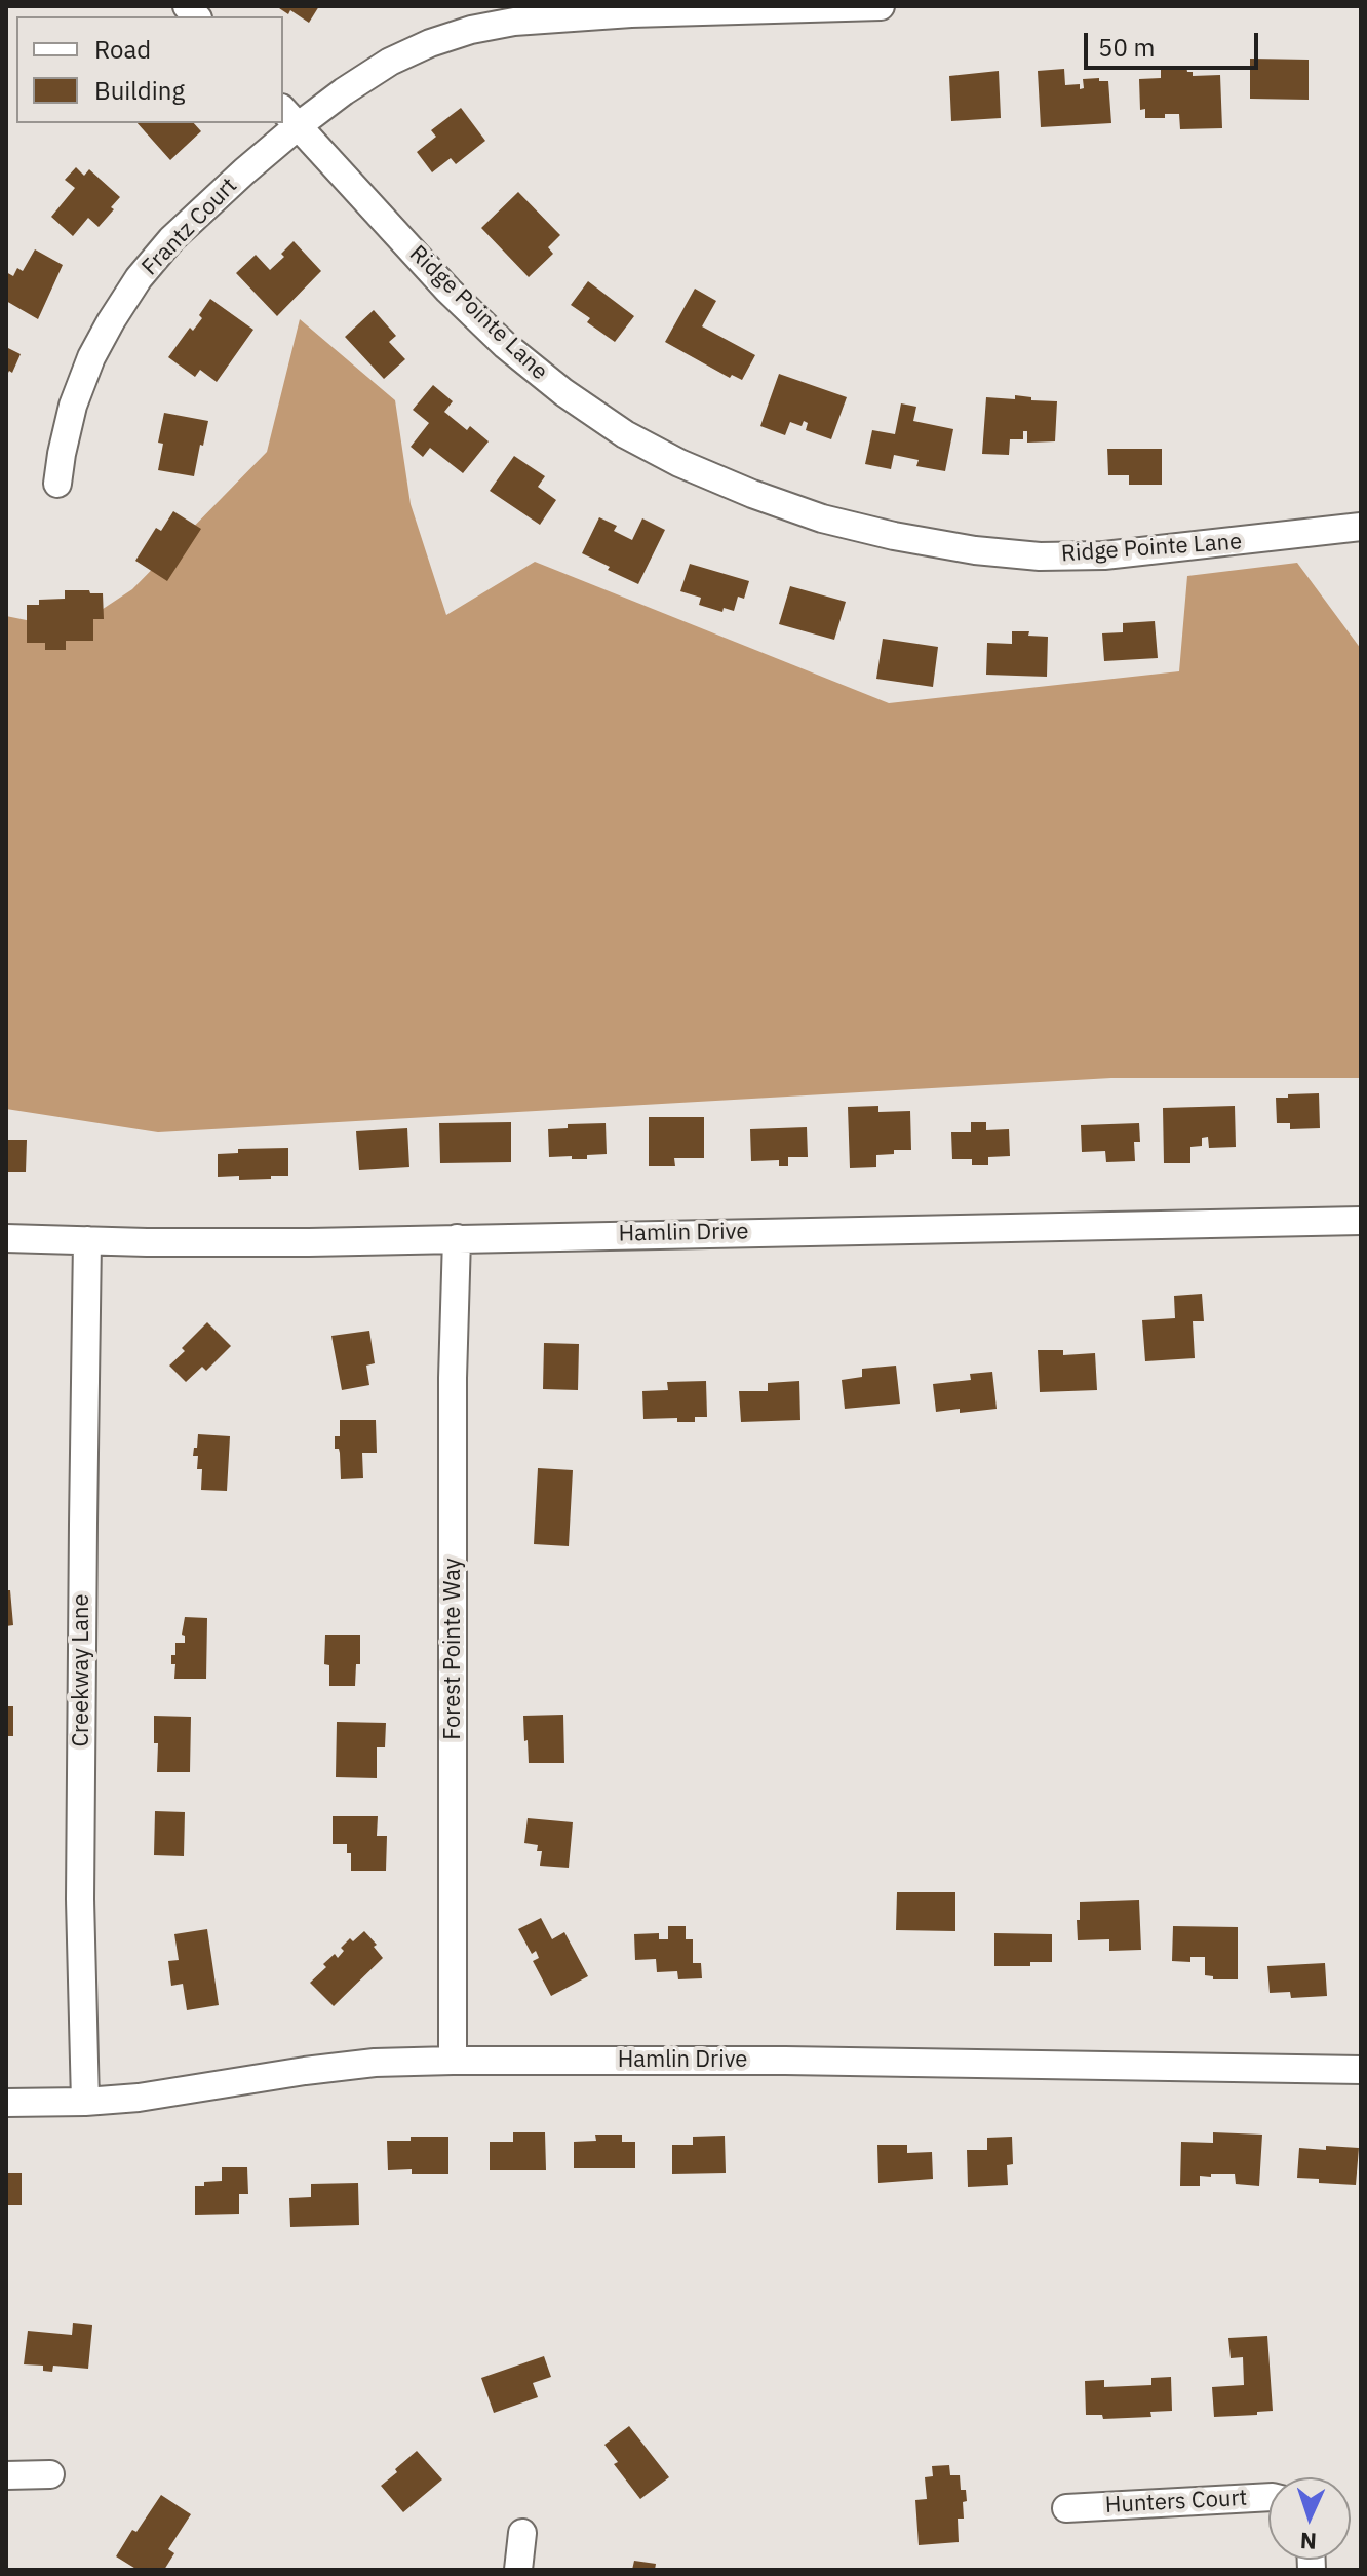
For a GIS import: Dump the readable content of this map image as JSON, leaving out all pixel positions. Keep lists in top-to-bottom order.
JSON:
{
  "streets": {
    "street": [
      "Frantz Court",
      "Ridge Pointe Lane",
      "Hamlin Drive",
      "Forest Pointe Way",
      "Creekway Lane",
      "Hunters Court"
    ]
  },
  "crossings": [
    ["Frantz Court", "Ridge Pointe Lane"],
    ["Hamlin Drive", "Forest Pointe Way"],
    ["Hamlin Drive", "Creekway Lane"]
  ],
  "legend": ["Road", "Building"],
  "scale_bar": "50 m",
  "north": "bottom"
}
